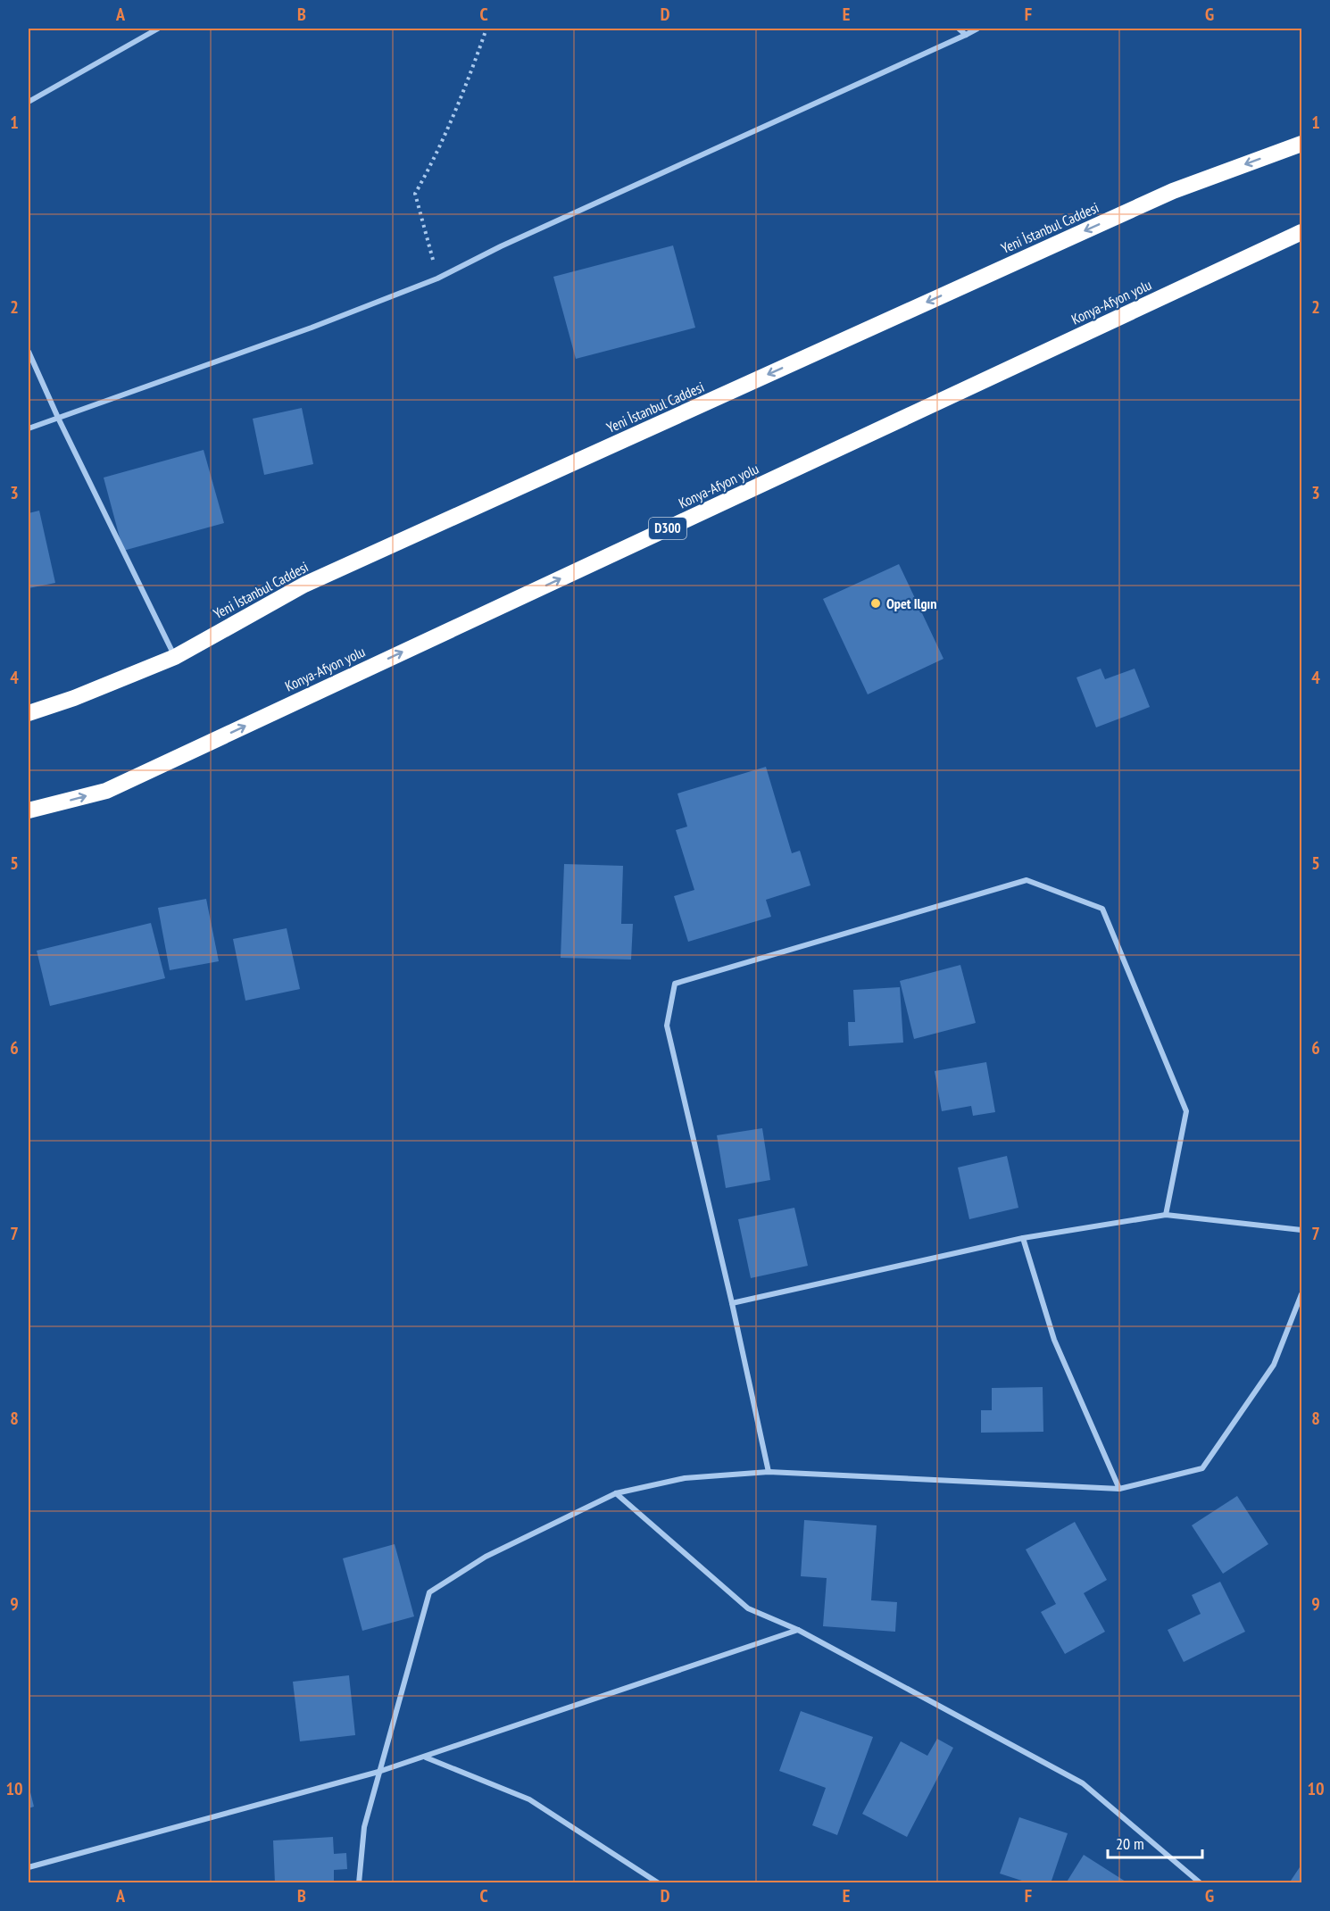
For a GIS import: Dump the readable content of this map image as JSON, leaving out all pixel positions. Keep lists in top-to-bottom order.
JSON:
{
  "streets": {
    "highway": ["Yeni İstanbul Caddesi", "Konya-Afyon yolu", "D300"]
  },
  "one_way": ["Yeni İstanbul Caddesi", "Konya-Afyon yolu"],
  "places": ["Opet Ilgın"],
  "scale_bar": "20 m",
  "grid": {
    "columns": [
      "A",
      "B",
      "C",
      "D",
      "E",
      "F",
      "G"
    ],
    "rows": [
      "1",
      "2",
      "3",
      "4",
      "5",
      "6",
      "7",
      "8",
      "9",
      "10"
    ]
  }
}
